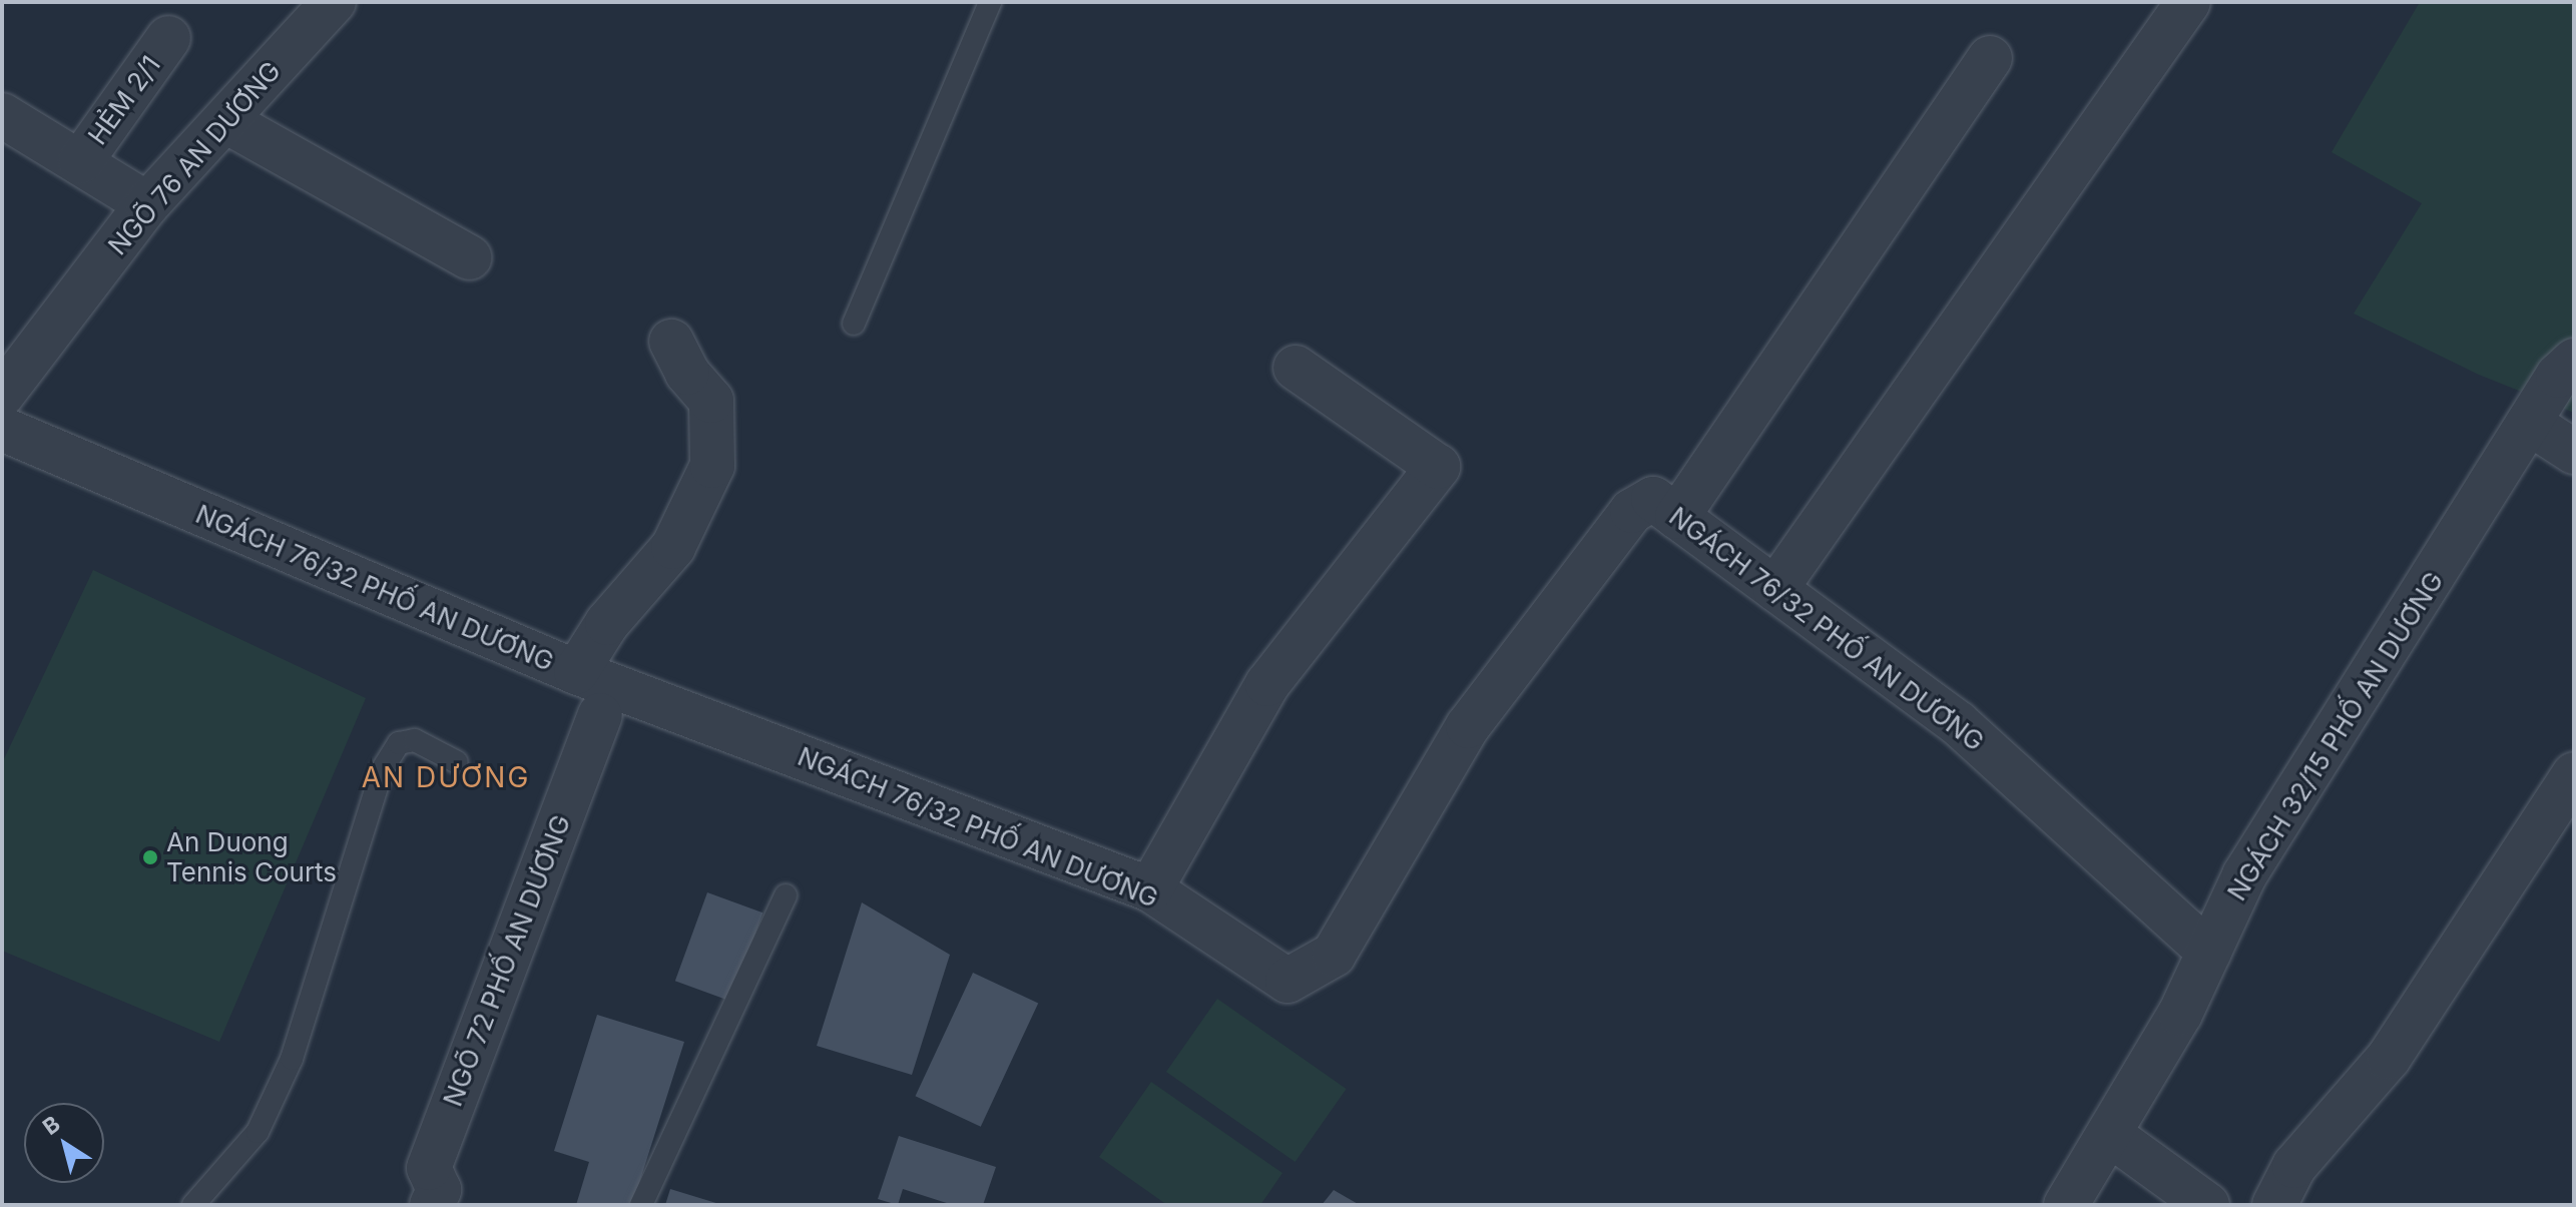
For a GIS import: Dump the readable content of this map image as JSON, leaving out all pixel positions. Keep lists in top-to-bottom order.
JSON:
{
  "streets": {
    "street": [
      "HẺM 2/1",
      "NGÕ 76 AN DƯƠNG",
      "NGÁCH 76/32 PHỐ AN DƯƠNG",
      "NGÁCH 32/15 PHỐ AN DƯƠNG",
      "NGÕ 72 PHỐ AN DƯƠNG"
    ]
  },
  "crossings": [
    ["NGÁCH 76/32 PHỐ AN DƯƠNG", "NGÁCH 32/15 PHỐ AN DƯƠNG"]
  ],
  "districts": ["AN DƯƠNG"],
  "places": ["An Duong Tennis Courts"],
  "north": "top left"
}
